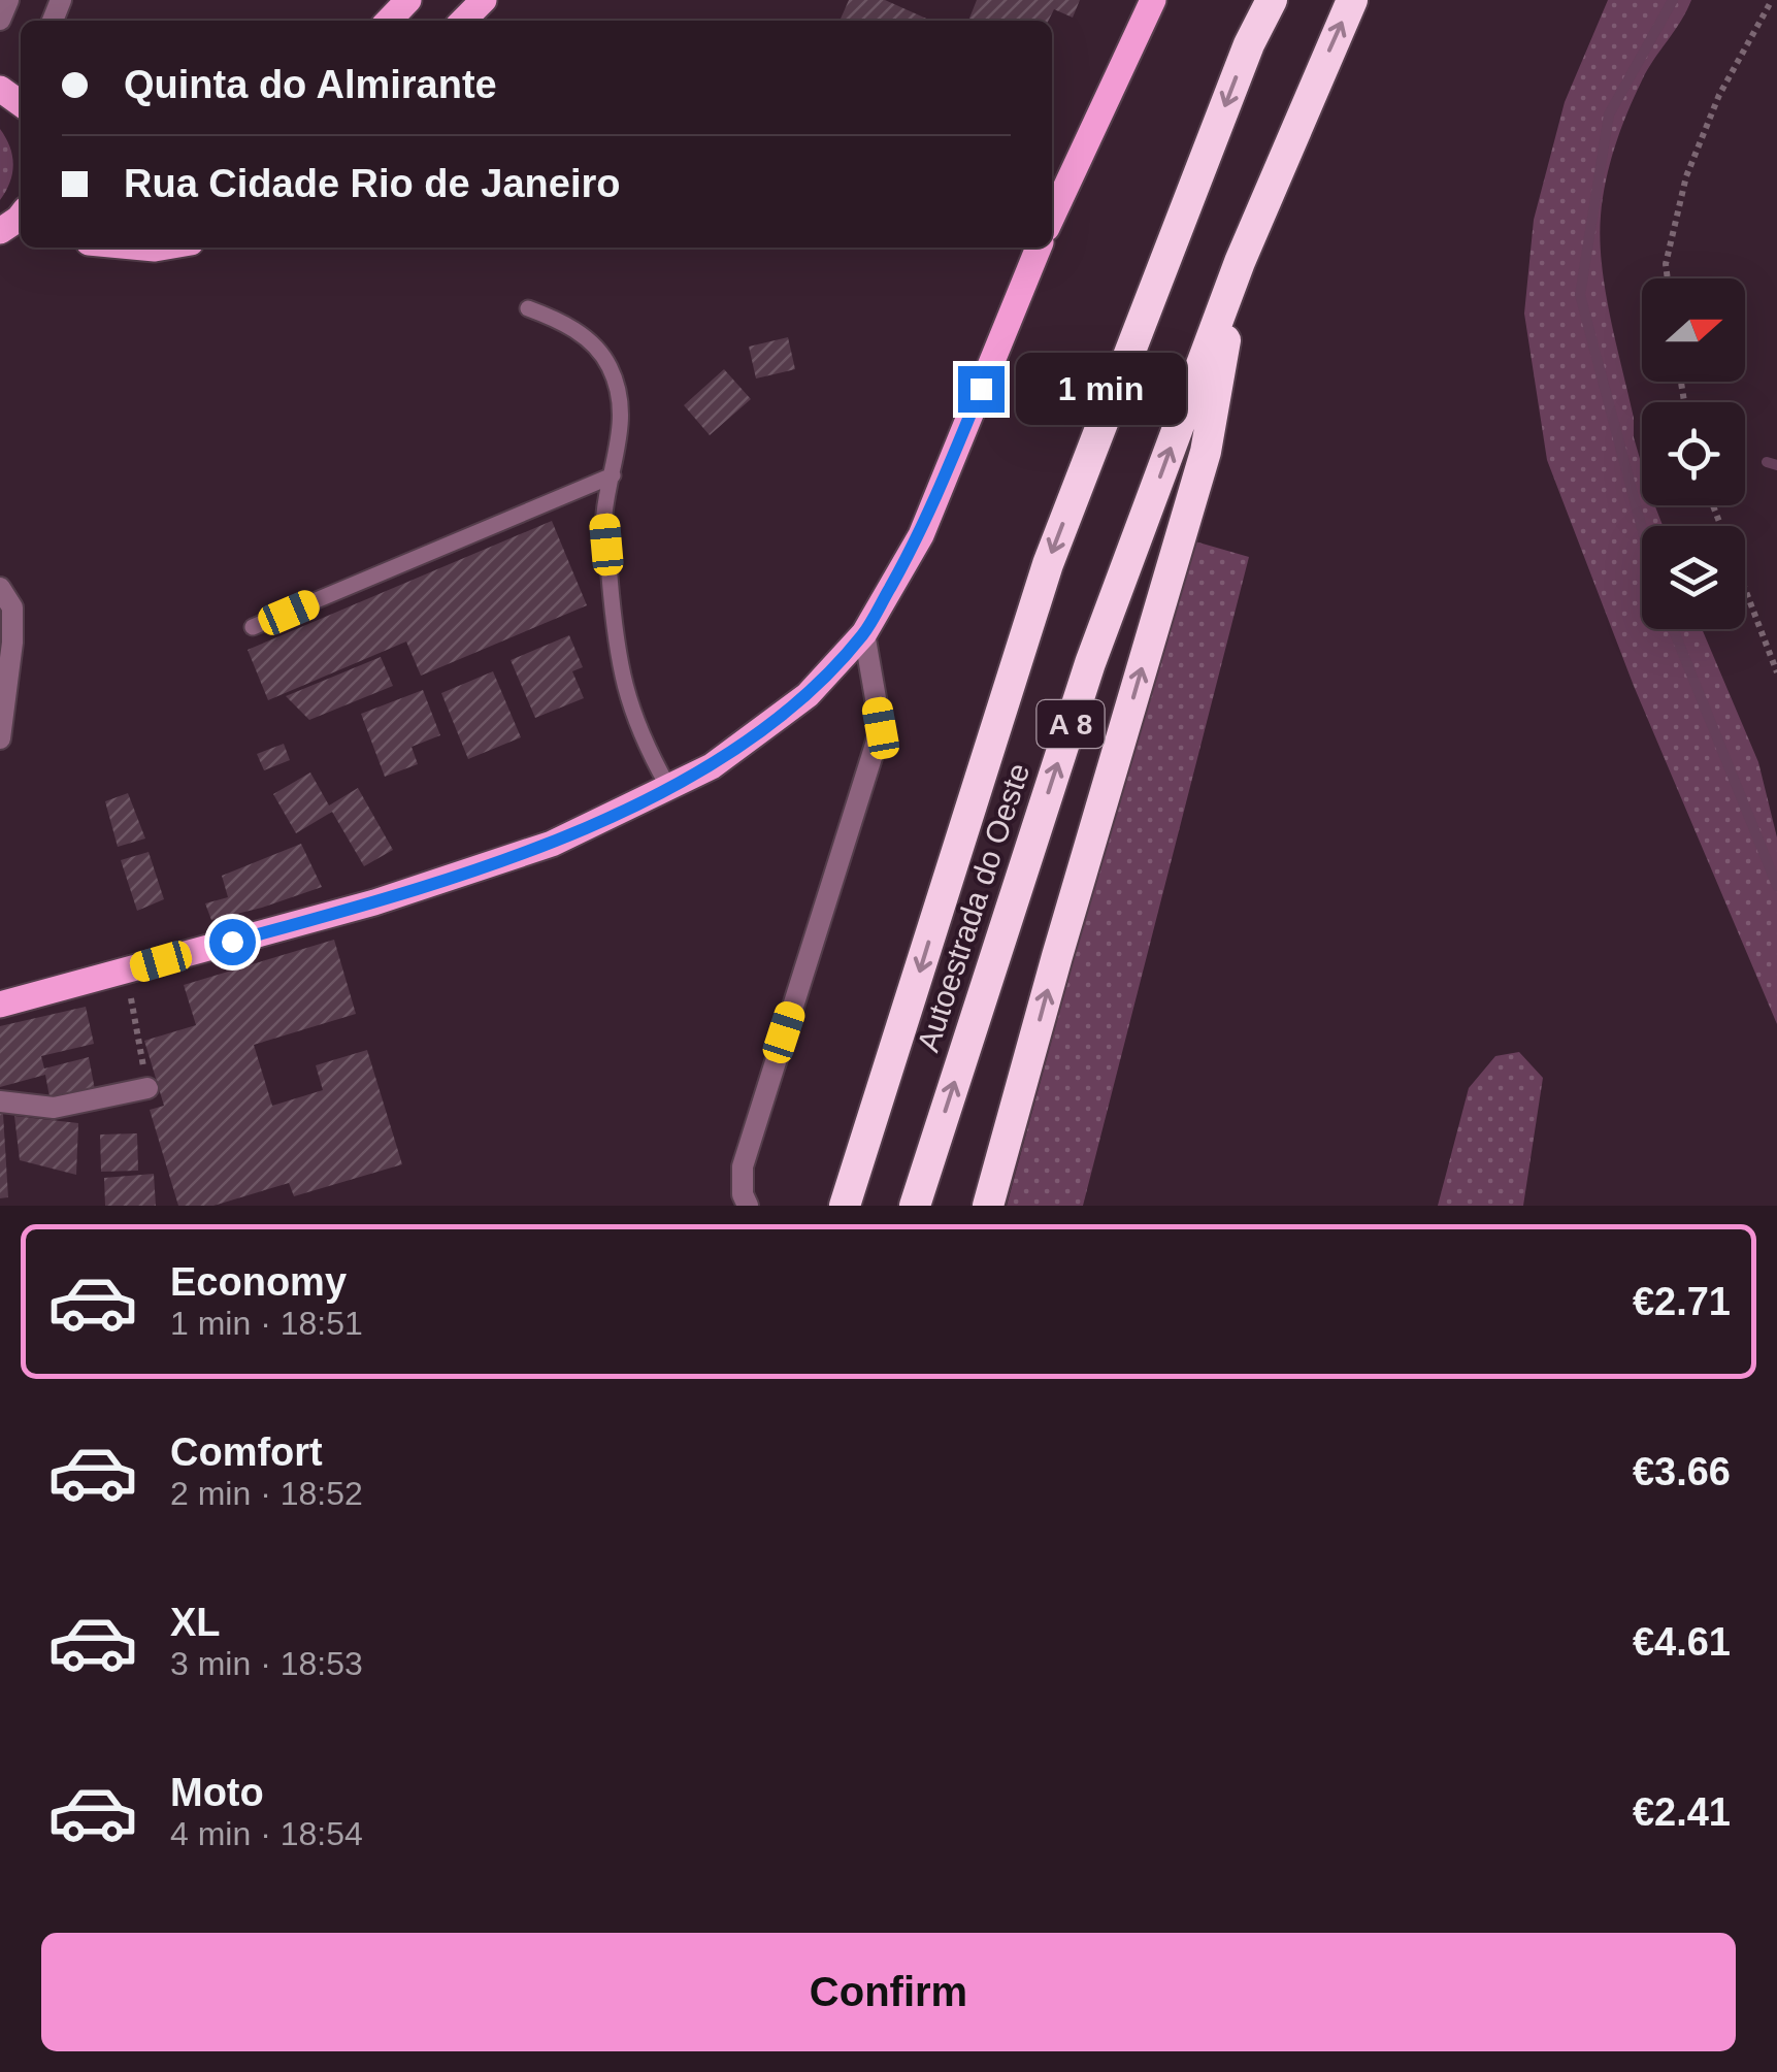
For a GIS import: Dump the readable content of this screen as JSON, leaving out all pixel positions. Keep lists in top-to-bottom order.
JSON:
{
  "streets": {
    "highway": ["A 8", "Autoestrada do Oeste"]
  },
  "north": "right",
  "page": {
    "banner": ["Quinta do Almirante", "Rua Cidade Rio de Janeiro"],
    "bubble": "1 min",
    "list": [
      {
        "name": "Economy",
        "note": "1 min · 18:51",
        "value": "€2.71"
      },
      {
        "name": "Comfort",
        "note": "2 min · 18:52",
        "value": "€3.66"
      },
      {
        "name": "XL",
        "note": "3 min · 18:53",
        "value": "€4.61"
      },
      {
        "name": "Moto",
        "note": "4 min · 18:54",
        "value": "€2.41"
      }
    ],
    "buttons": "Confirm"
  }
}
